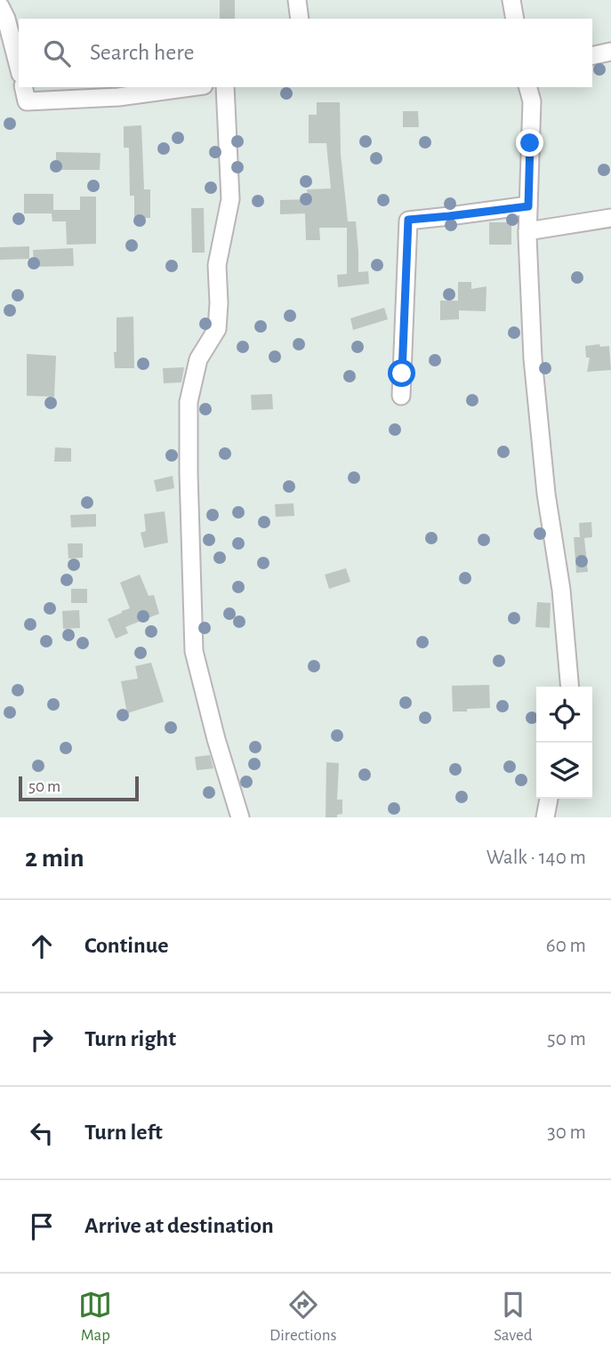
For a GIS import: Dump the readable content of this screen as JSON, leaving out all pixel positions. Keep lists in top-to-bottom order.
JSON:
{
  "scale_bar": "50 m",
  "page": {
    "search": "Search here",
    "scale": "50 m",
    "heading": ["2 min", "Walk · 140 m"],
    "list": [
      ["Continue", "60 m"],
      ["Turn right", "50 m"],
      ["Turn left", "30 m"],
      "Arrive at destination"
    ],
    "nav": ["Map", "Directions", "Saved"]
  }
}
